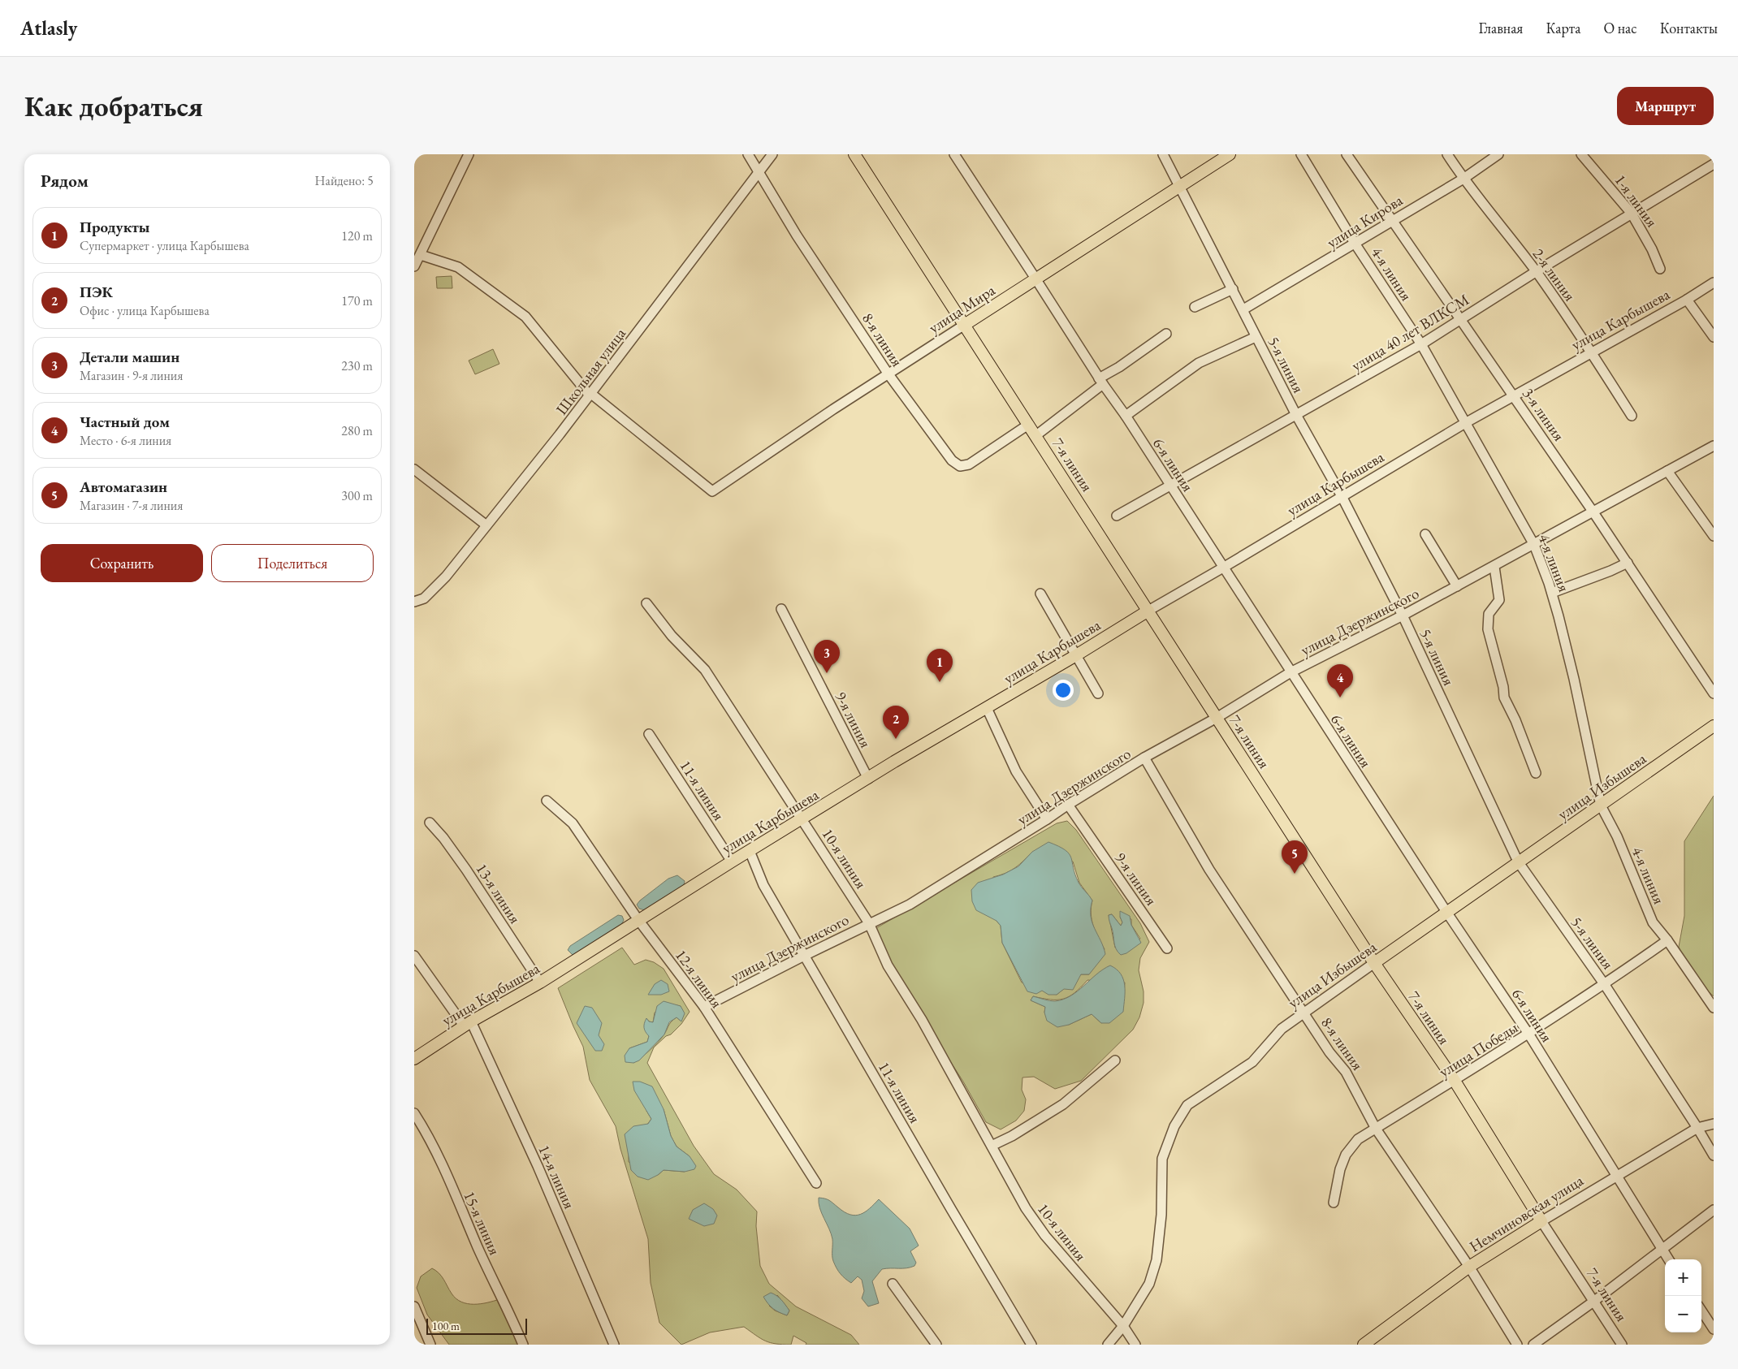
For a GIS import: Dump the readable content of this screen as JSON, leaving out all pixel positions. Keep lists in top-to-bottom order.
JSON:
{
  "streets": {
    "main road": [
      "улица Мира",
      "улица Карбышева",
      "7-я линия",
      "улица Избышева",
      "Немчиновская улица"
    ],
    "street": [
      "1-я линия",
      "улица Кирова",
      "4-я линия",
      "2-я линия",
      "улица 40 лет ВЛКСМ",
      "8-я линия",
      "5-я линия",
      "Школьная улица",
      "3-я линия",
      "6-я линия",
      "улица Дзержинского",
      "9-я линия",
      "11-я линия",
      "10-я линия",
      "13-я линия",
      "12-я линия",
      "улица Победы",
      "14-я линия",
      "15-я линия"
    ]
  },
  "crossings": [
    ["1-я линия", "улица 40 лет ВЛКСМ"],
    ["улица Кирова", "4-я линия"],
    ["улица Кирова", "2-я линия"],
    ["улица Кирова", "5-я линия"],
    ["улица Кирова", "3-я линия"],
    ["4-я линия", "улица Карбышева"],
    ["4-я линия", "улица 40 лет ВЛКСМ"],
    ["4-я линия", "улица Дзержинского"],
    ["4-я линия", "улица Избышева"],
    ["4-я линия", "улица Победы"],
    ["2-я линия", "улица Карбышева"],
    ["2-я линия", "улица 40 лет ВЛКСМ"],
    ["улица Мира", "8-я линия"],
    ["улица Мира", "5-я линия"],
    ["улица Мира", "Школьная улица"],
    ["улица Мира", "7-я линия"],
    ["улица Мира", "6-я линия"],
    ["улица Карбышева", "5-я линия"],
    ["улица Карбышева", "3-я линия"],
    ["улица Карбышева", "7-я линия"],
    ["улица Карбышева", "6-я линия"],
    ["улица Карбышева", "9-я линия"],
    ["улица Карбышева", "11-я линия"],
    ["улица Карбышева", "10-я линия"],
    ["улица Карбышева", "13-я линия"],
    ["улица Карбышева", "12-я линия"],
    ["улица Карбышева", "14-я линия"],
    ["улица 40 лет ВЛКСМ", "5-я линия"],
    ["улица 40 лет ВЛКСМ", "3-я линия"],
    ["улица 40 лет ВЛКСМ", "6-я линия"],
    ["8-я линия", "Школьная улица"],
    ["8-я линия", "7-я линия"],
    ["8-я линия", "улица Дзержинского"],
    ["8-я линия", "улица Избышева"],
    ["8-я линия", "улица Победы"],
    ["8-я линия", "Немчиновская улица"],
    ["5-я линия", "улица Дзержинского"],
    ["5-я линия", "улица Избышева"],
    ["5-я линия", "улица Победы"],
    ["5-я линия", "Немчиновская улица"],
    ["3-я линия", "улица Дзержинского"],
    ["7-я линия", "улица Дзержинского"],
    ["7-я линия", "улица Избышева"],
    ["7-я линия", "улица Победы"],
    ["7-я линия", "Немчиновская улица"],
    ["6-я линия", "улица Дзержинского"],
    ["6-я линия", "улица Избышева"],
    ["6-я линия", "улица Победы"],
    ["6-я линия", "Немчиновская улица"],
    ["улица Дзержинского", "9-я линия"],
    ["улица Дзержинского", "11-я линия"],
    ["улица Дзержинского", "10-я линия"],
    ["улица Дзержинского", "12-я линия"],
    ["улица Избышева", "10-я линия"]
  ],
  "scale_bar": "100 m",
  "page": {
    "header": "Atlasly",
    "nav": [
      "Главная",
      "Карта",
      "О нас",
      "Контакты"
    ],
    "buttons": [
      "Маршрут",
      ["Сохранить", "Поделиться"]
    ],
    "title": "Как добраться",
    "heading": ["Рядом", "Найдено: 5"],
    "list": [
      {
        "mark": "1",
        "name": "Продукты",
        "note": "Супермаркет · улица Карбышева",
        "value": "120 m"
      },
      {
        "mark": "2",
        "name": "ПЭК",
        "note": "Офис · улица Карбышева",
        "value": "170 m"
      },
      {
        "mark": "3",
        "name": "Детали машин",
        "note": "Магазин · 9-я линия",
        "value": "230 m"
      },
      {
        "mark": "4",
        "name": "Частный дом",
        "note": "Место · 6-я линия",
        "value": "280 m"
      },
      {
        "mark": "5",
        "name": "Автомагазин",
        "note": "Магазин · 7-я линия",
        "value": "300 m"
      }
    ],
    "pins": [
      "3",
      "1",
      "4",
      "2",
      "5"
    ],
    "map_buttons": ["+", "−"],
    "scale": "100 m"
  }
}
